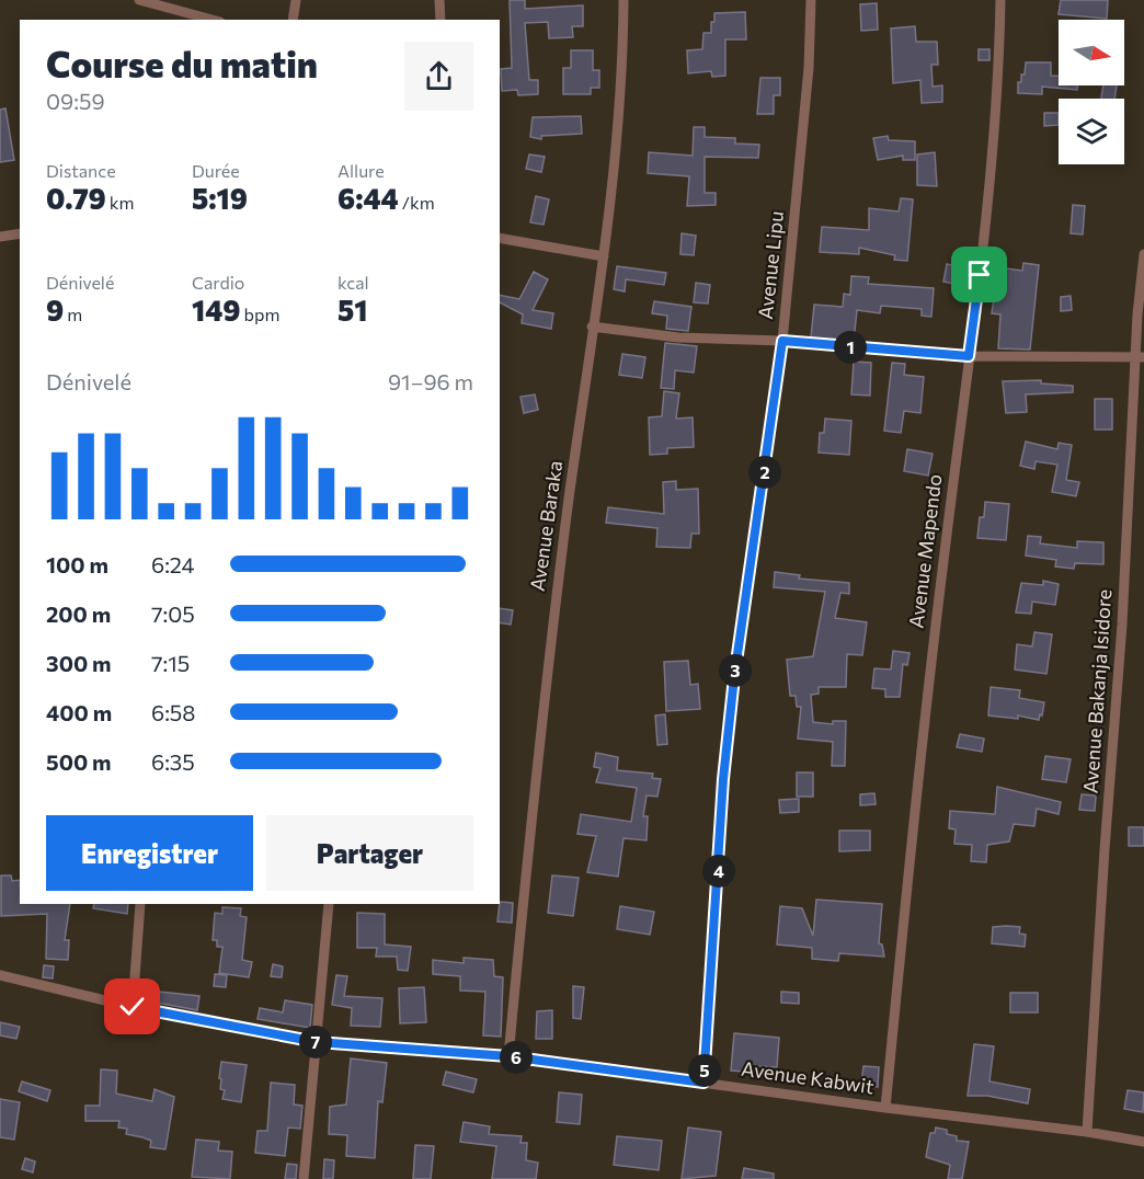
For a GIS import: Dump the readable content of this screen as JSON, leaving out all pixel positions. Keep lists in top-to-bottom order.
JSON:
{
  "streets": {
    "street": [
      "Avenue Lipu",
      "Avenue Baraka",
      "Avenue Mapendo",
      "Avenue Bakanja Isidore",
      "Avenue Kabwit"
    ]
  },
  "crossings": [
    ["Avenue Lipu", "Avenue Kabwit"],
    ["Avenue Baraka", "Avenue Kabwit"],
    ["Avenue Mapendo", "Avenue Kabwit"],
    ["Avenue Bakanja Isidore", "Avenue Kabwit"]
  ],
  "north": "right",
  "page": {
    "heading": ["Course du matin", "09:59"],
    "stats": [
      ["Distance", "0.79 km"],
      ["Durée", "5:19"],
      ["Allure", "6:44 /km"],
      ["Dénivelé", "9 m"],
      ["Cardio", "149 bpm"],
      ["kcal", "51"]
    ],
    "pins": [
      "1",
      "2",
      "3",
      "4",
      "7",
      "6",
      "5"
    ],
    "chart": ["Dénivelé", "91–96 m"],
    "list": [
      {
        "name": "100 m",
        "note": "6:24"
      },
      {
        "name": "200 m",
        "note": "7:05"
      },
      {
        "name": "300 m",
        "note": "7:15"
      },
      {
        "name": "400 m",
        "note": "6:58"
      },
      {
        "name": "500 m",
        "note": "6:35"
      }
    ],
    "buttons": ["Enregistrer", "Partager"]
  }
}
